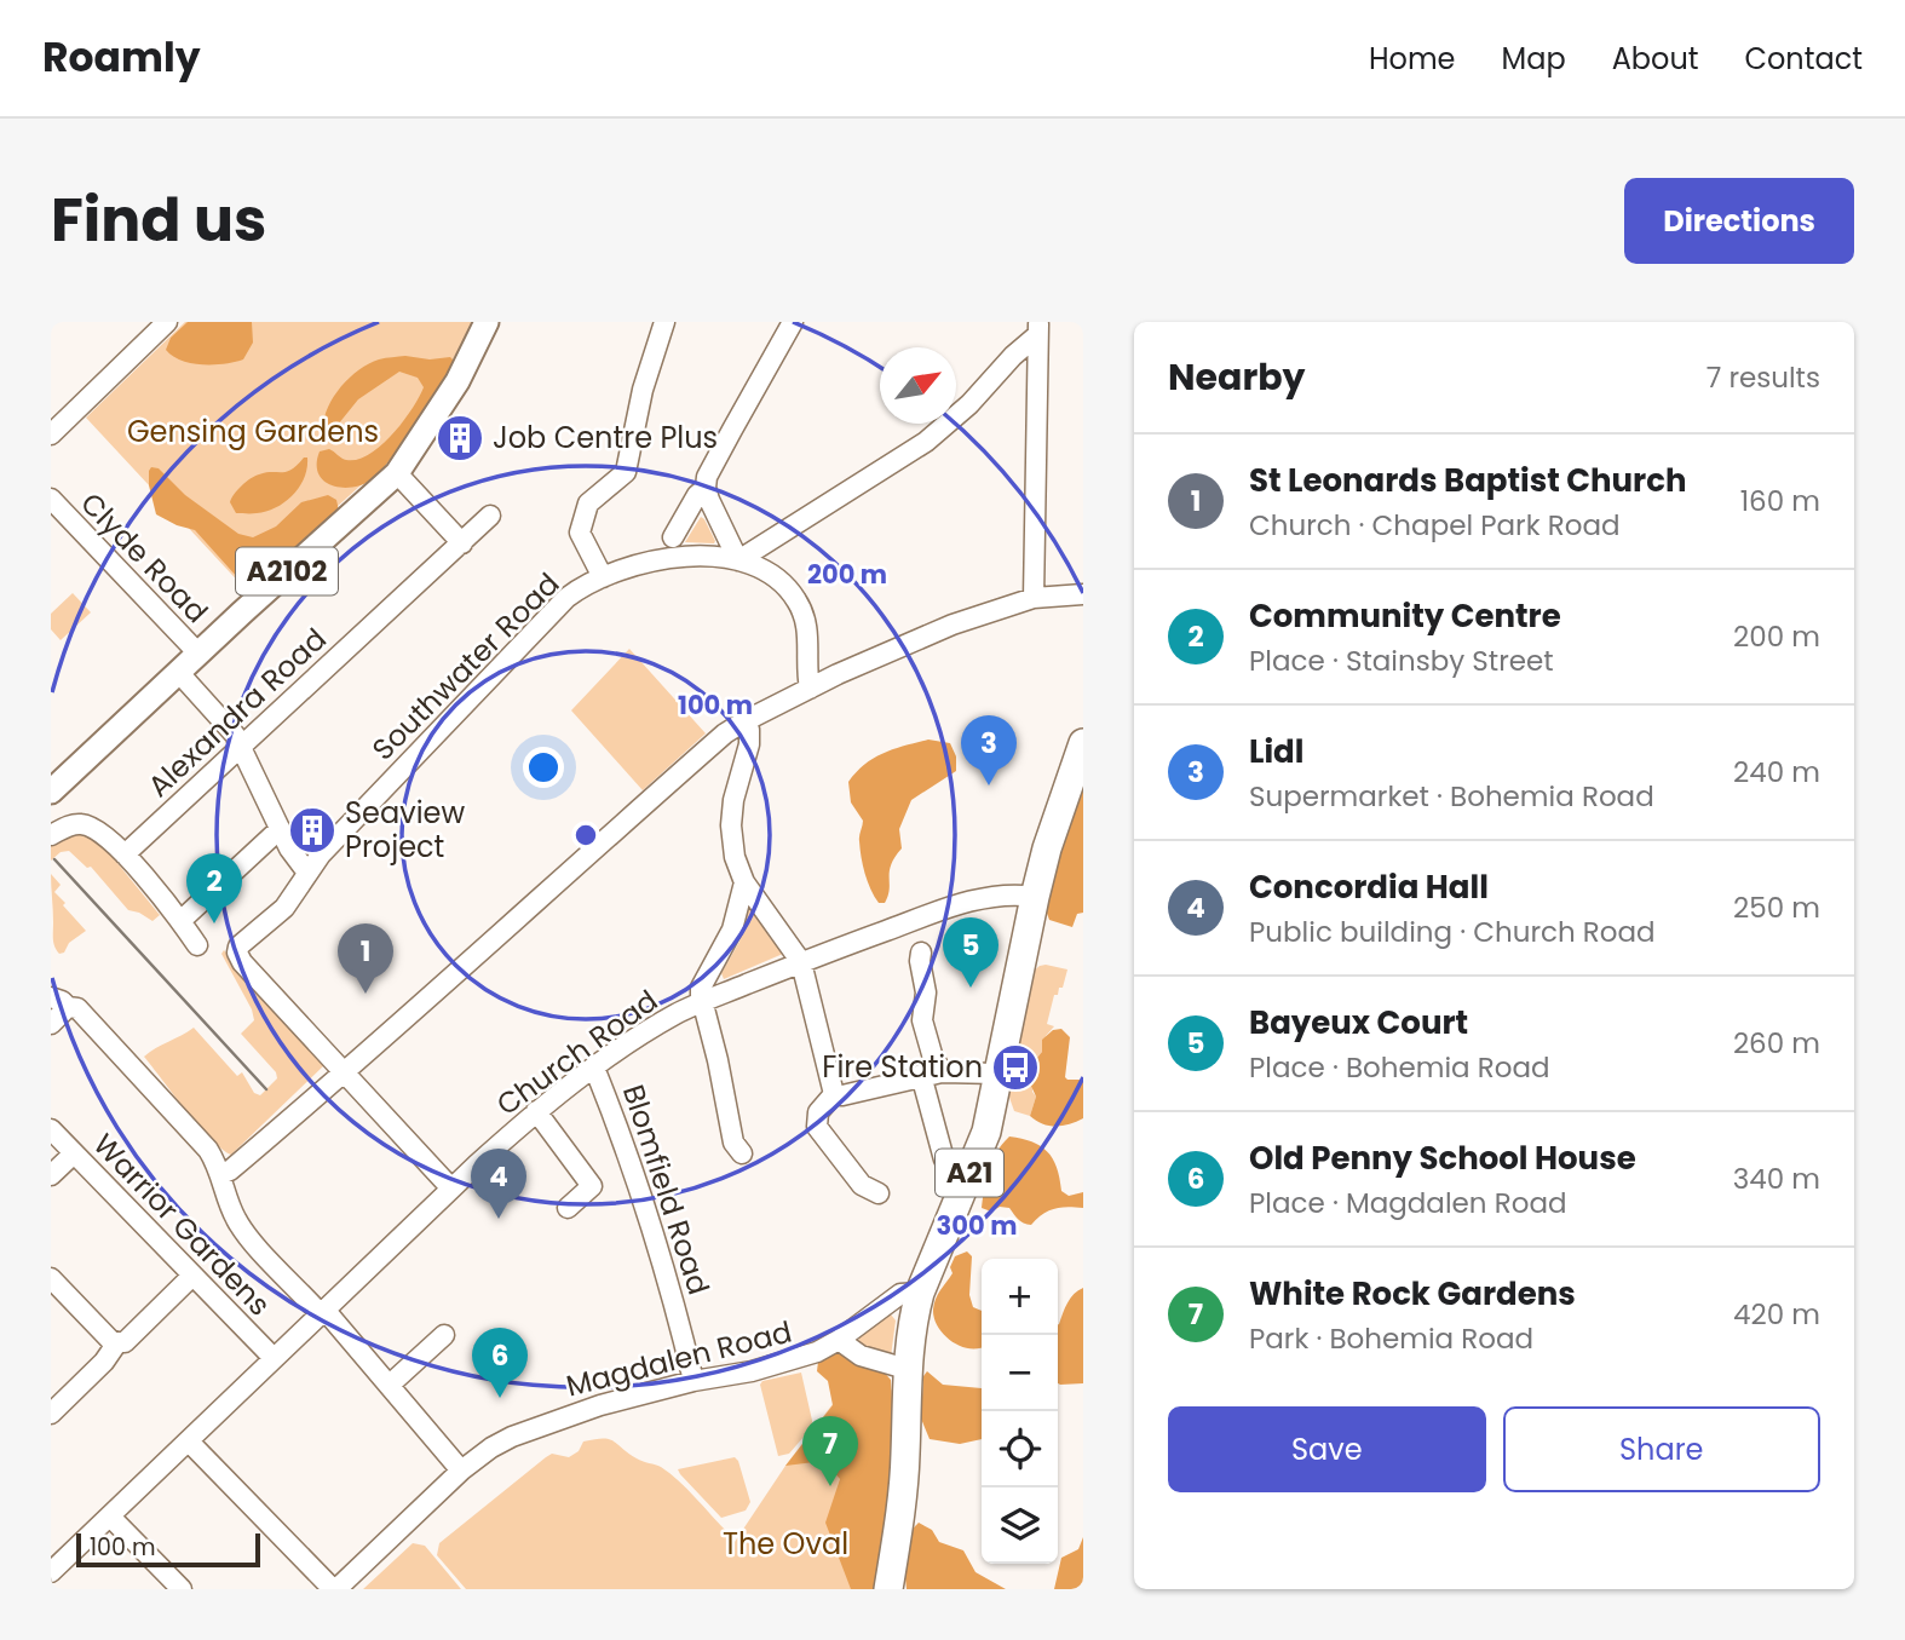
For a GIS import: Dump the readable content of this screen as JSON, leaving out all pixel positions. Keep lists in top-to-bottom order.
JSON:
{
  "streets": {
    "highway": ["A21"],
    "main road": ["A2102"],
    "street": [
      "Clyde Road",
      "Southwater Road",
      "Alexandra Road",
      "Church Road",
      "Blomfield Road",
      "Warrior Gardens",
      "Magdalen Road"
    ]
  },
  "crossings": [
    ["Clyde Road", "A2102"],
    ["Church Road", "A21"],
    ["Church Road", "Blomfield Road"],
    ["Church Road", "Warrior Gardens"],
    ["A21", "Magdalen Road"],
    ["Blomfield Road", "Magdalen Road"]
  ],
  "parks": ["Gensing Gardens", "The Oval"],
  "places": {
    "building": ["Job Centre Plus", "Seaview Project"],
    "bus stop": ["Fire Station"]
  },
  "scale_bar": "100 m",
  "north": "top right",
  "page": {
    "header": "Roamly",
    "nav": [
      "Home",
      "Map",
      "About",
      "Contact"
    ],
    "title": "Find us",
    "buttons": [
      "Directions",
      ["Save", "Share"]
    ],
    "heading": ["Nearby", "7 results"],
    "list": [
      {
        "mark": "1",
        "name": "St Leonards Baptist Church",
        "note": "Church · Chapel Park Road",
        "value": "160 m"
      },
      {
        "mark": "2",
        "name": "Community Centre",
        "note": "Place · Stainsby Street",
        "value": "200 m"
      },
      {
        "mark": "3",
        "name": "Lidl",
        "note": "Supermarket · Bohemia Road",
        "value": "240 m"
      },
      {
        "mark": "4",
        "name": "Concordia Hall",
        "note": "Public building · Church Road",
        "value": "250 m"
      },
      {
        "mark": "5",
        "name": "Bayeux Court",
        "note": "Place · Bohemia Road",
        "value": "260 m"
      },
      {
        "mark": "6",
        "name": "Old Penny School House",
        "note": "Place · Magdalen Road",
        "value": "340 m"
      },
      {
        "mark": "7",
        "name": "White Rock Gardens",
        "note": "Park · Bohemia Road",
        "value": "420 m"
      }
    ],
    "pins": [
      "3",
      "2",
      "5",
      "1",
      "4",
      "6",
      "7"
    ],
    "map_buttons": ["+", "−"],
    "scale": "100 m"
  },
  "rings": ["200 m", "100 m", "300 m"]
}
